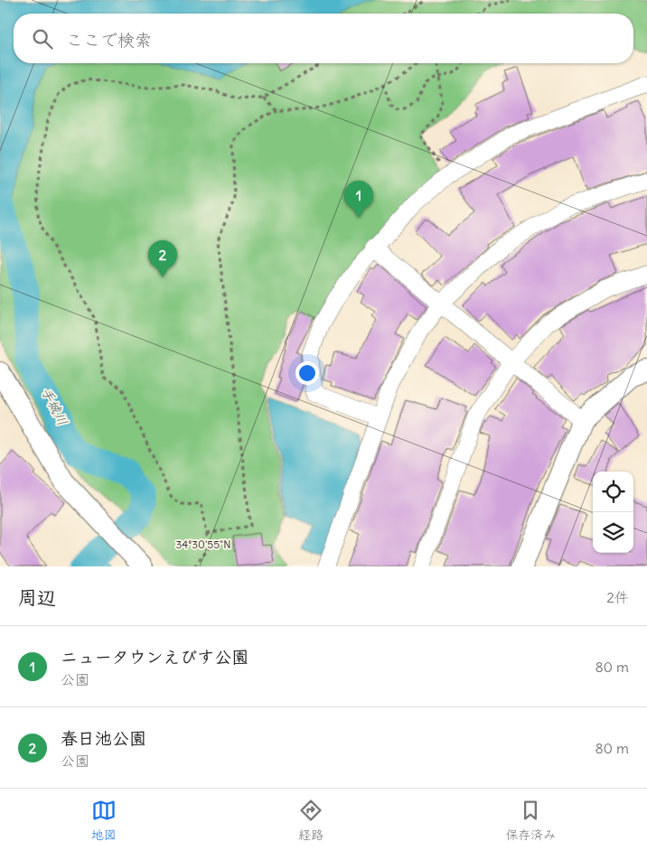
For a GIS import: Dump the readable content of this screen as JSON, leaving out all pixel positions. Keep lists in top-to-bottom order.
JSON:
{
  "water": ["手城川"],
  "page": {
    "search": "ここで検索",
    "pins": ["1", "2"],
    "heading": ["周辺", "2件"],
    "list": [
      {
        "mark": "1",
        "name": "ニュータウンえびす公園",
        "note": "公園",
        "value": "80 m"
      },
      {
        "mark": "2",
        "name": "春日池公園",
        "note": "公園",
        "value": "80 m"
      }
    ],
    "nav": ["地図", "経路", "保存済み"]
  },
  "coordinates": ["34°30'55\"N"]
}
